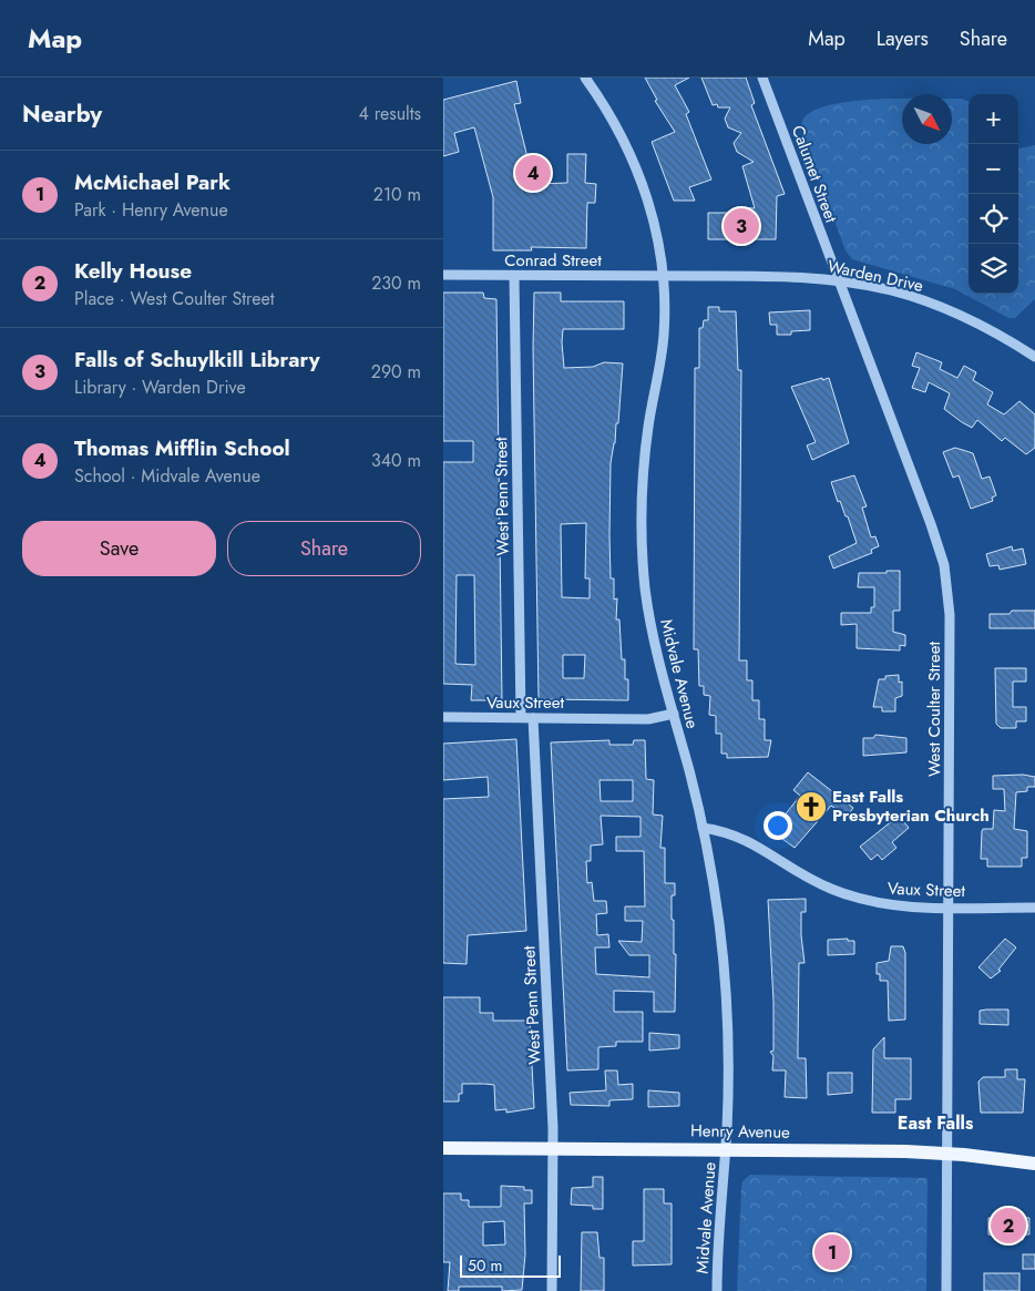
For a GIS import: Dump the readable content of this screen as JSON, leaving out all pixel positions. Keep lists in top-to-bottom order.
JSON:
{
  "streets": {
    "main road": ["Henry Avenue"],
    "street": [
      "Calumet Street",
      "Conrad Street",
      "Warden Drive",
      "West Penn Street",
      "Midvale Avenue",
      "Vaux Street",
      "West Coulter Street"
    ]
  },
  "crossings": [
    ["Calumet Street", "Warden Drive"],
    ["Calumet Street", "West Coulter Street"],
    ["Conrad Street", "Warden Drive"],
    ["Conrad Street", "West Penn Street"],
    ["Conrad Street", "Midvale Avenue"],
    ["Warden Drive", "Midvale Avenue"],
    ["Warden Drive", "West Coulter Street"],
    ["West Penn Street", "Vaux Street"],
    ["West Penn Street", "Henry Avenue"],
    ["Midvale Avenue", "Vaux Street"],
    ["Midvale Avenue", "Henry Avenue"],
    ["Vaux Street", "West Coulter Street"],
    ["West Coulter Street", "Henry Avenue"]
  ],
  "districts": ["East Falls"],
  "places": {
    "church": ["East Falls Presbyterian Church"]
  },
  "scale_bar": "50 m",
  "north": "bottom right",
  "page": {
    "header": "Map",
    "nav": ["Map", "Layers", "Share"],
    "heading": ["Nearby", "4 results"],
    "map_buttons": ["+", "−"],
    "list": [
      {
        "mark": "1",
        "name": "McMichael Park",
        "note": "Park · Henry Avenue",
        "value": "210 m"
      },
      {
        "mark": "2",
        "name": "Kelly House",
        "note": "Place · West Coulter Street",
        "value": "230 m"
      },
      {
        "mark": "3",
        "name": "Falls of Schuylkill Library",
        "note": "Library · Warden Drive",
        "value": "290 m"
      },
      {
        "mark": "4",
        "name": "Thomas Mifflin School",
        "note": "School · Midvale Avenue",
        "value": "340 m"
      }
    ],
    "pins": [
      "4",
      "3",
      "2",
      "1"
    ],
    "buttons": ["Save", "Share"],
    "scale": "50 m"
  }
}
